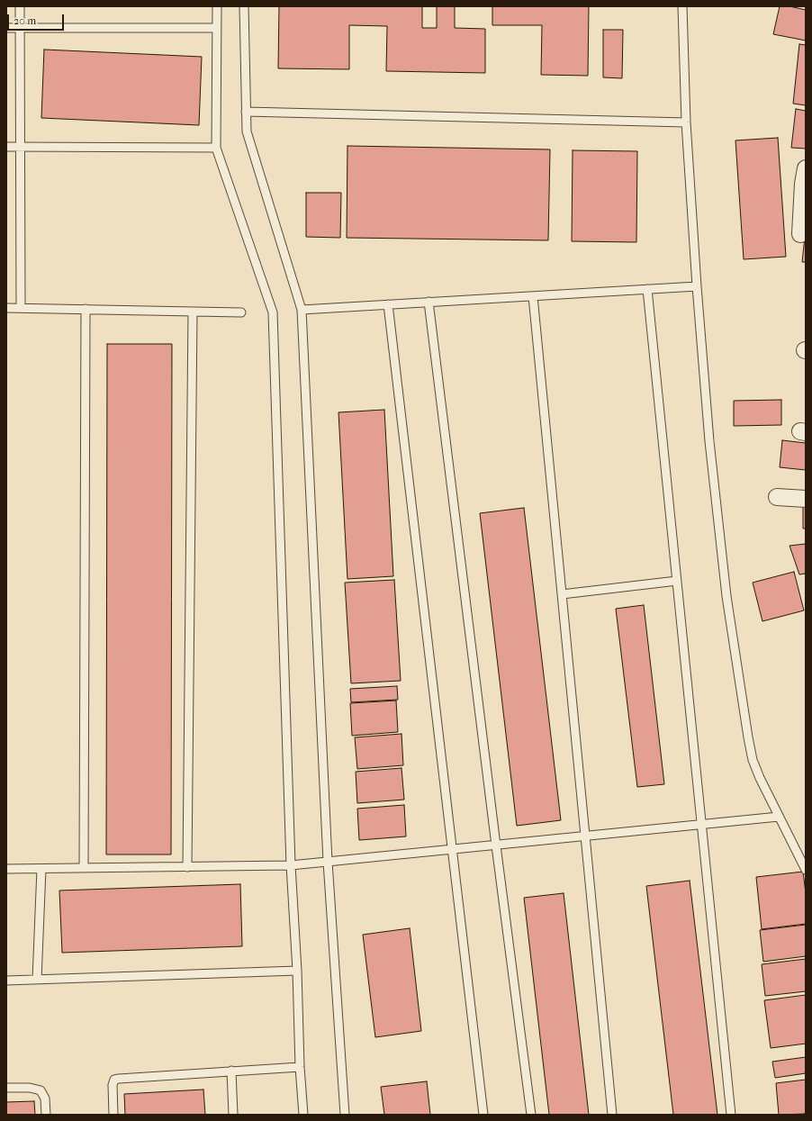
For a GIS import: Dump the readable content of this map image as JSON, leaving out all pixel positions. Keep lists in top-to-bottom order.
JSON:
{
  "scale_bar": "20 m"
}
